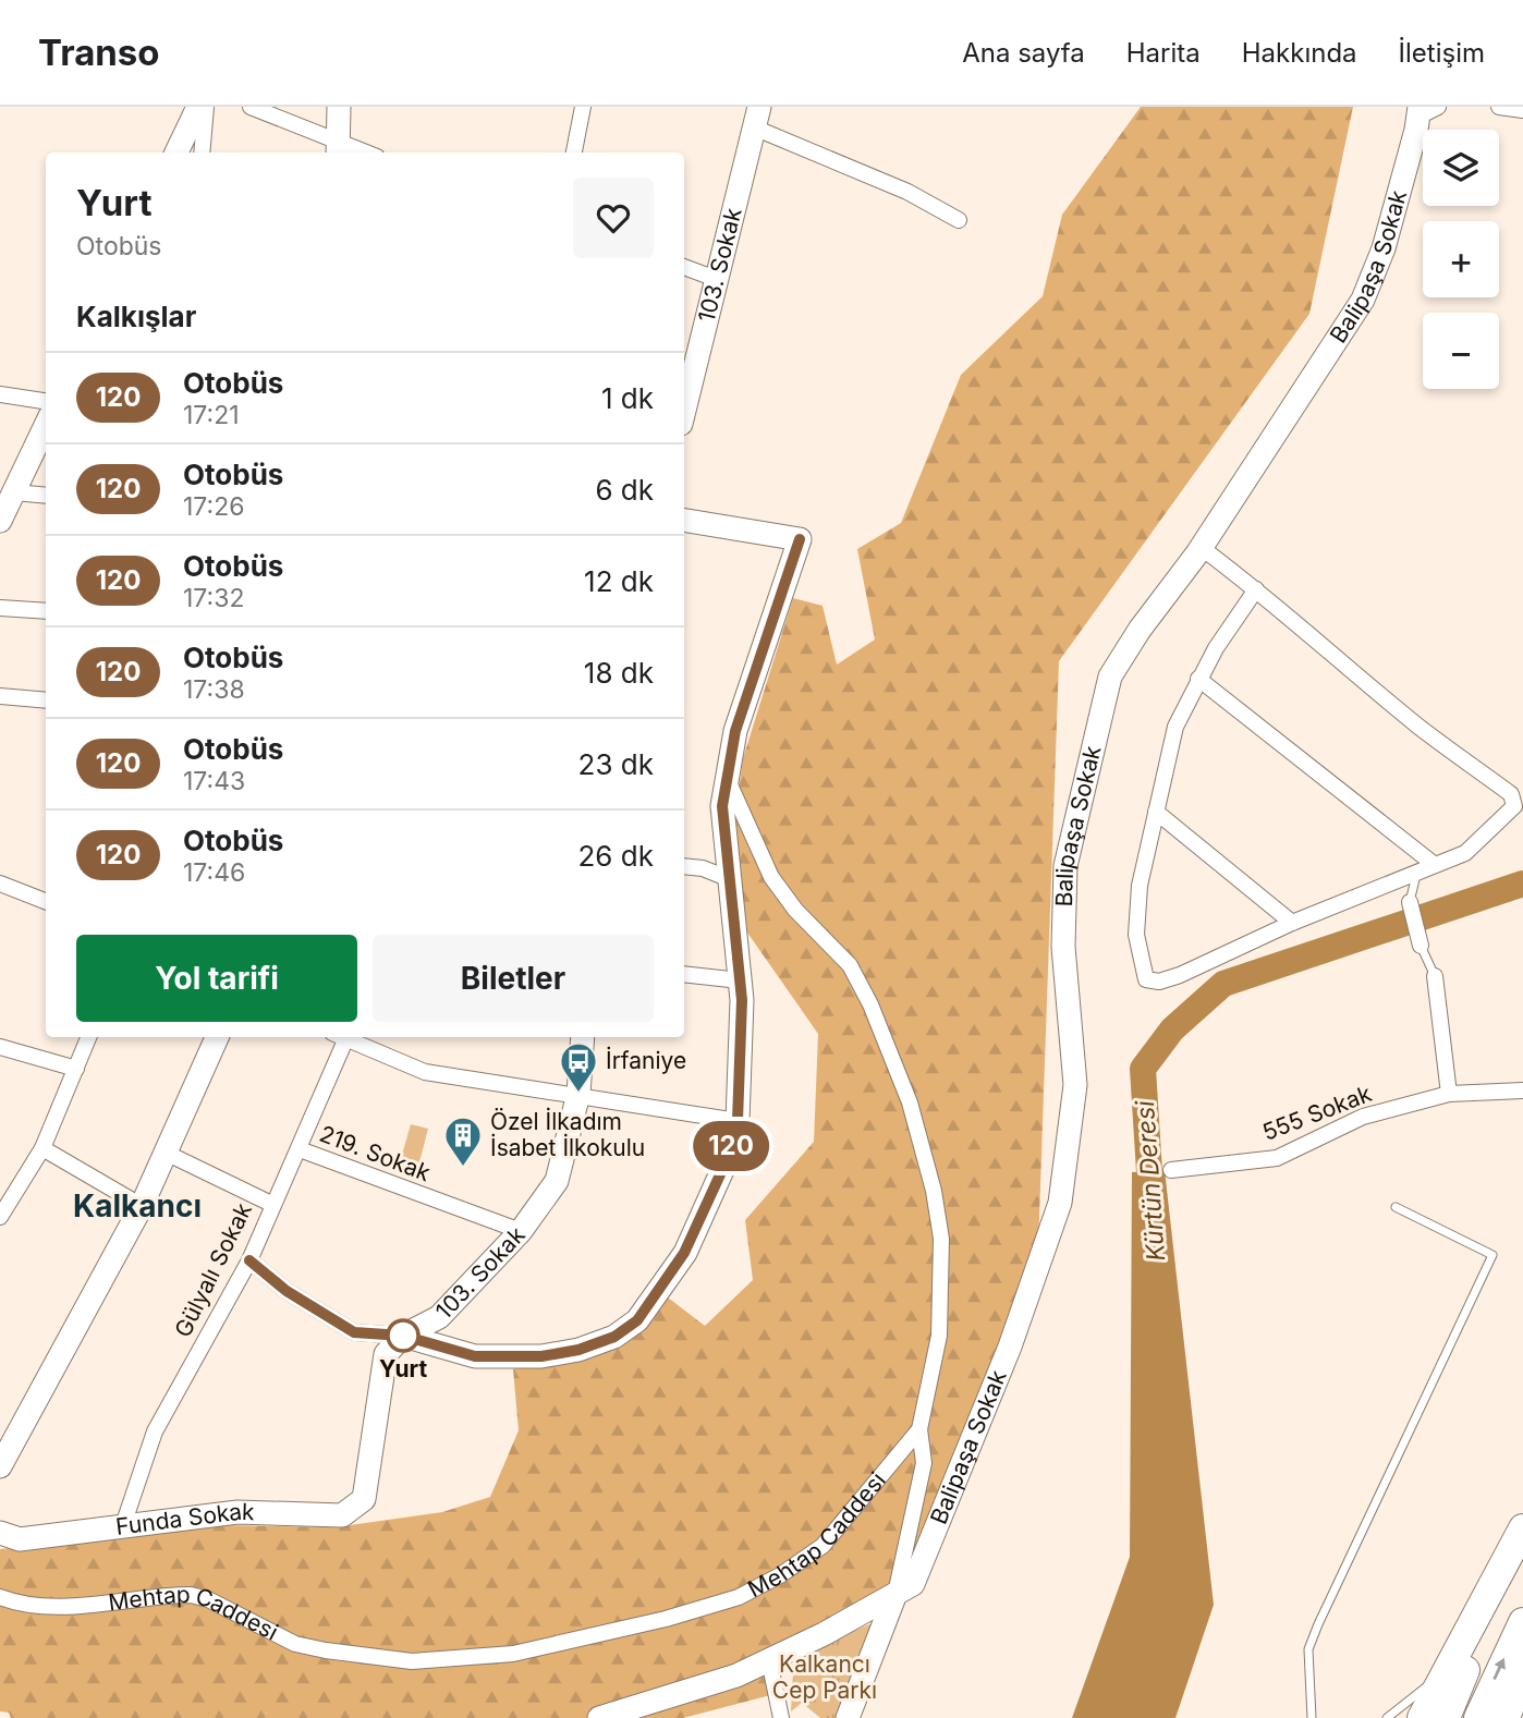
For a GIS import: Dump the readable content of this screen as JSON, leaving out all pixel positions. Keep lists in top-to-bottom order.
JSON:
{
  "streets": {
    "street": [
      "Balipaşa Sokak",
      "103. Sokak",
      "555 Sokak",
      "219. Sokak",
      "Gülyalı Sokak",
      "Funda Sokak",
      "Mehtap Caddesi"
    ]
  },
  "crossings": [
    ["Balipaşa Sokak", "Mehtap Caddesi"],
    ["103. Sokak", "219. Sokak"],
    ["103. Sokak", "Funda Sokak"],
    ["219. Sokak", "Gülyalı Sokak"],
    ["Gülyalı Sokak", "Funda Sokak"]
  ],
  "districts": ["Kalkancı"],
  "water": ["Kürtün Deresi"],
  "parks": ["Kalkancı Cep Parkı"],
  "places": {
    "bus stop": ["İrfaniye"],
    "building": ["Özel İlkadım İsabet İlkokulu"],
    "other": ["Yurt"]
  },
  "lines": ["bus line 120"],
  "page": {
    "header": "Transo",
    "nav": [
      "Ana sayfa",
      "Harita",
      "Hakkında",
      "İletişim"
    ],
    "on_map": "120",
    "map_buttons": ["+", "−"],
    "heading": [
      ["Yurt", "Otobüs"],
      "Kalkışlar"
    ],
    "list": [
      {
        "mark": "120",
        "name": "Otobüs",
        "note": "17:21",
        "value": "1 dk"
      },
      {
        "mark": "120",
        "name": "Otobüs",
        "note": "17:26",
        "value": "6 dk"
      },
      {
        "mark": "120",
        "name": "Otobüs",
        "note": "17:32",
        "value": "12 dk"
      },
      {
        "mark": "120",
        "name": "Otobüs",
        "note": "17:38",
        "value": "18 dk"
      },
      {
        "mark": "120",
        "name": "Otobüs",
        "note": "17:43",
        "value": "23 dk"
      },
      {
        "mark": "120",
        "name": "Otobüs",
        "note": "17:46",
        "value": "26 dk"
      }
    ],
    "buttons": ["Yol tarifi", "Biletler"]
  }
}
